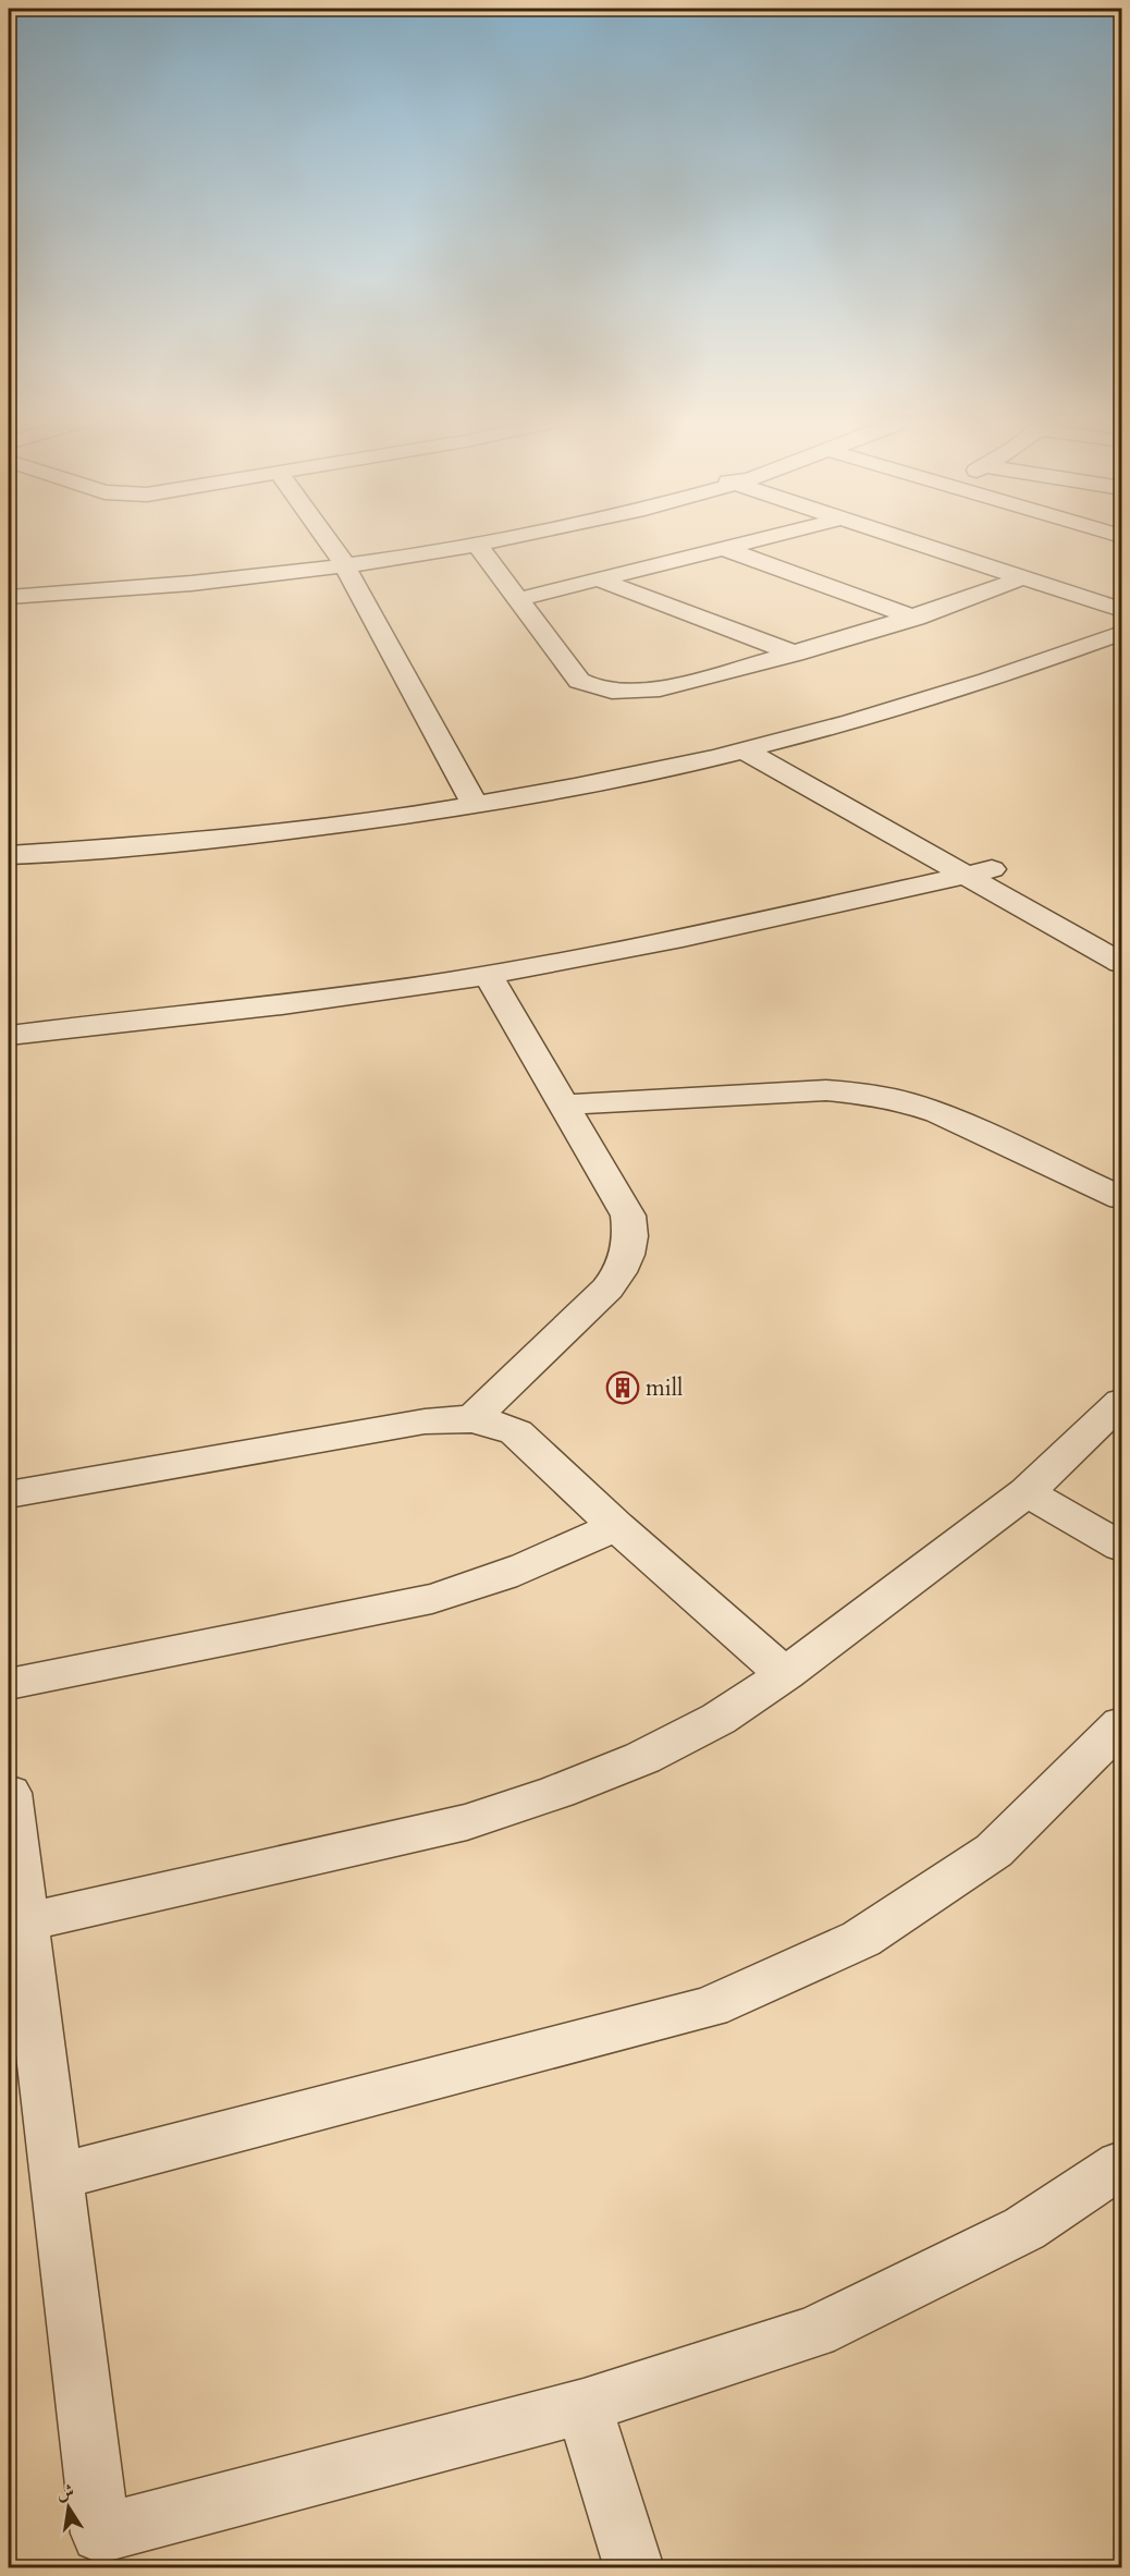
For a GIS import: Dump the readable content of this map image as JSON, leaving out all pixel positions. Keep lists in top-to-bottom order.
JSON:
{
  "places": {
    "building": ["mill"]
  },
  "north": "top"
}
